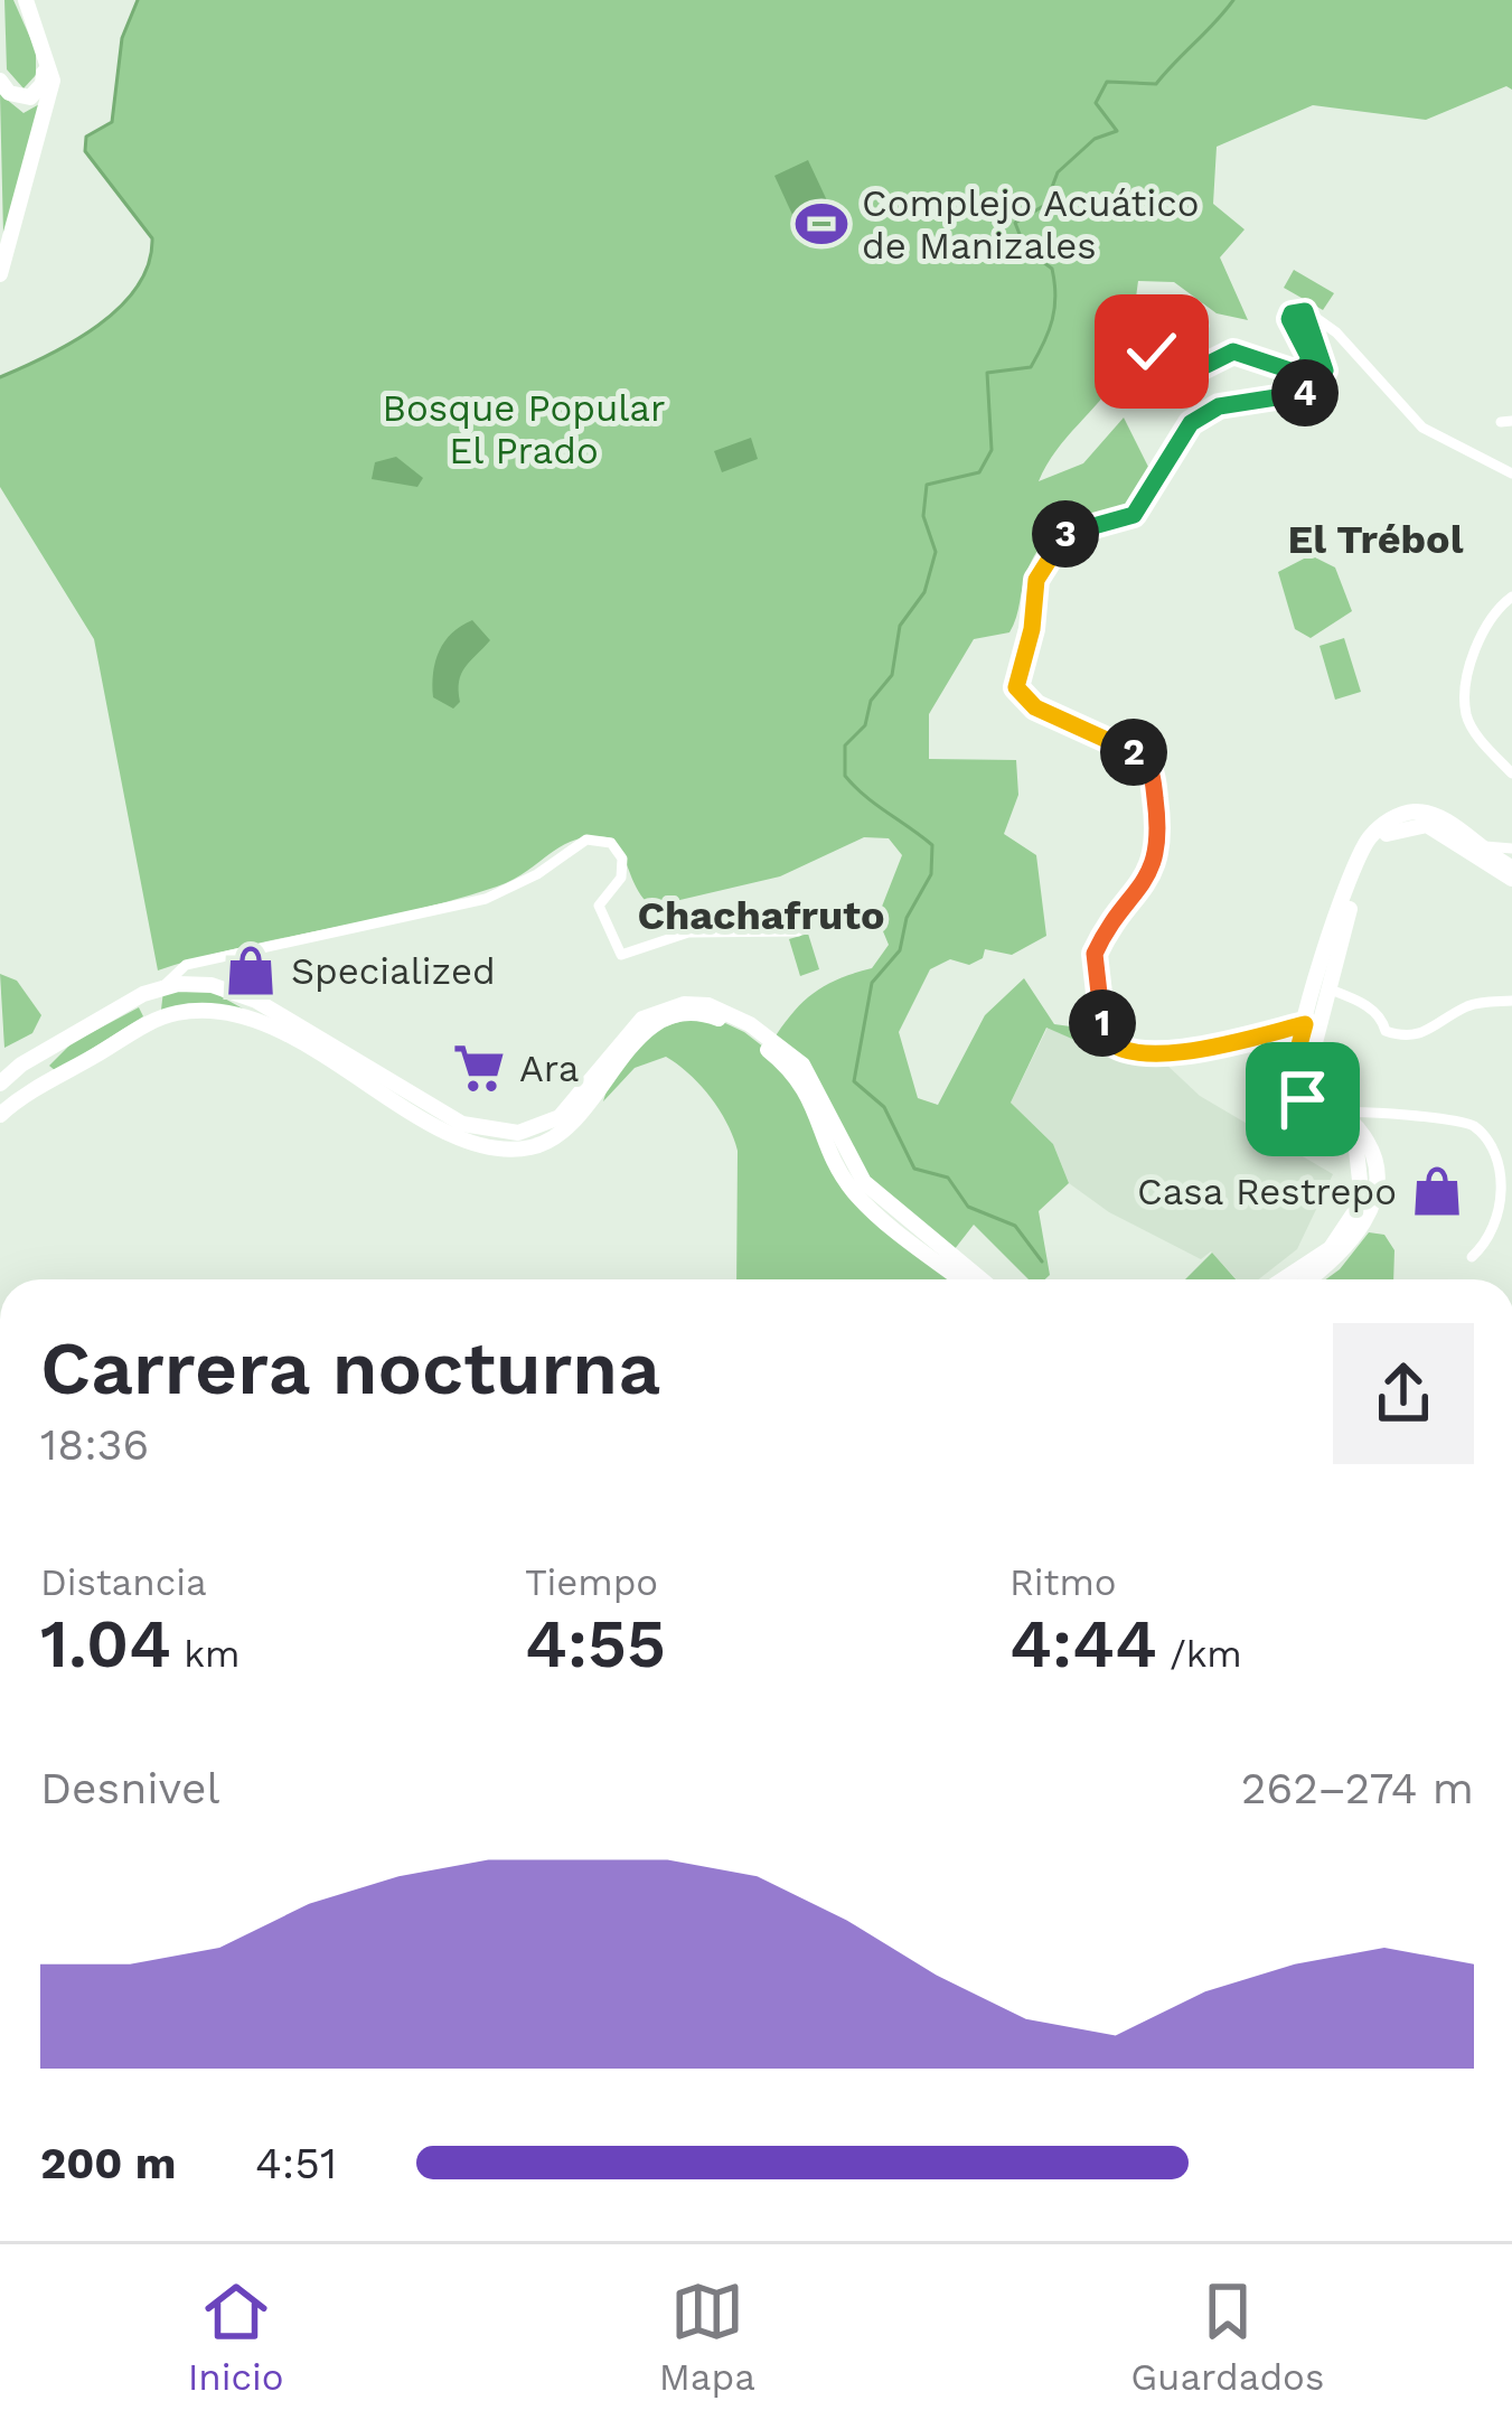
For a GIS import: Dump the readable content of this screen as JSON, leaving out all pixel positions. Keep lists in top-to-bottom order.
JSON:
{
  "districts": ["El Trébol", "Chachafruto"],
  "parks": ["Bosque Popular El Prado"],
  "places": {
    "sports": ["Complejo Acuático de Manizales"],
    "shop": ["Specialized", "Casa Restrepo"],
    "supermarket": ["Ara"]
  },
  "page": {
    "pins": [
      "4",
      "3",
      "2",
      "1"
    ],
    "heading": ["Carrera nocturna", "18:36"],
    "stats": [
      ["Distancia", "1.04 km"],
      ["Tiempo", "4:55"],
      ["Ritmo", "4:44 /km"]
    ],
    "chart": ["Desnivel", "262–274 m"],
    "list": [
      {
        "name": "200 m",
        "note": "4:51"
      }
    ],
    "tabs": ["Inicio", "Mapa", "Guardados"]
  }
}
